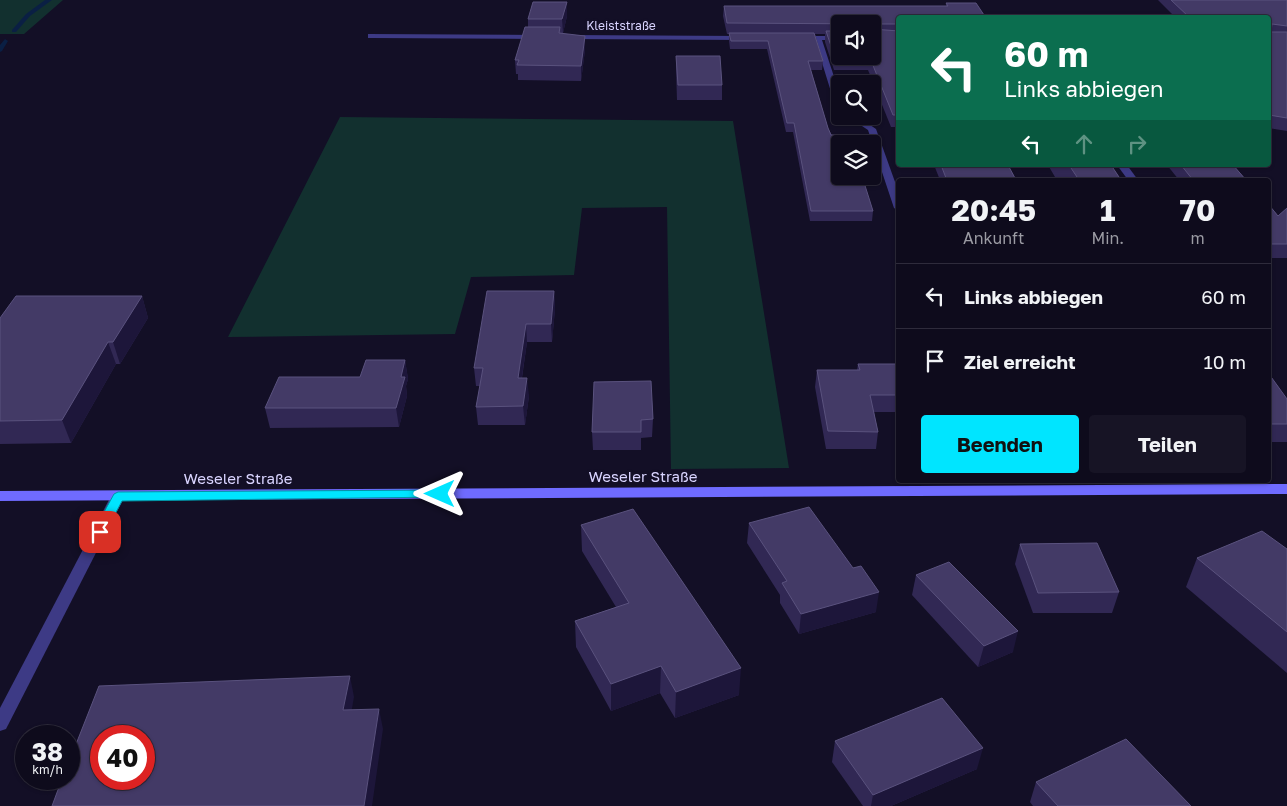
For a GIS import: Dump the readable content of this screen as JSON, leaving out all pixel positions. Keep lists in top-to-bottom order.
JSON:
{
  "streets": {
    "street": ["Kleiststraße", "Weseler Straße"]
  },
  "page": {
    "turn": ["60 m", "Links abbiegen"],
    "eta": [
      "20:45",
      "Ankunft",
      "1",
      "Min.",
      "70",
      "m"
    ],
    "list": [
      {
        "name": "Links abbiegen",
        "value": "60 m"
      },
      {
        "name": "Ziel erreicht",
        "value": "10 m"
      }
    ],
    "buttons": ["Beenden", "Teilen"],
    "speed": "38 km/h",
    "limit": "40"
  }
}
